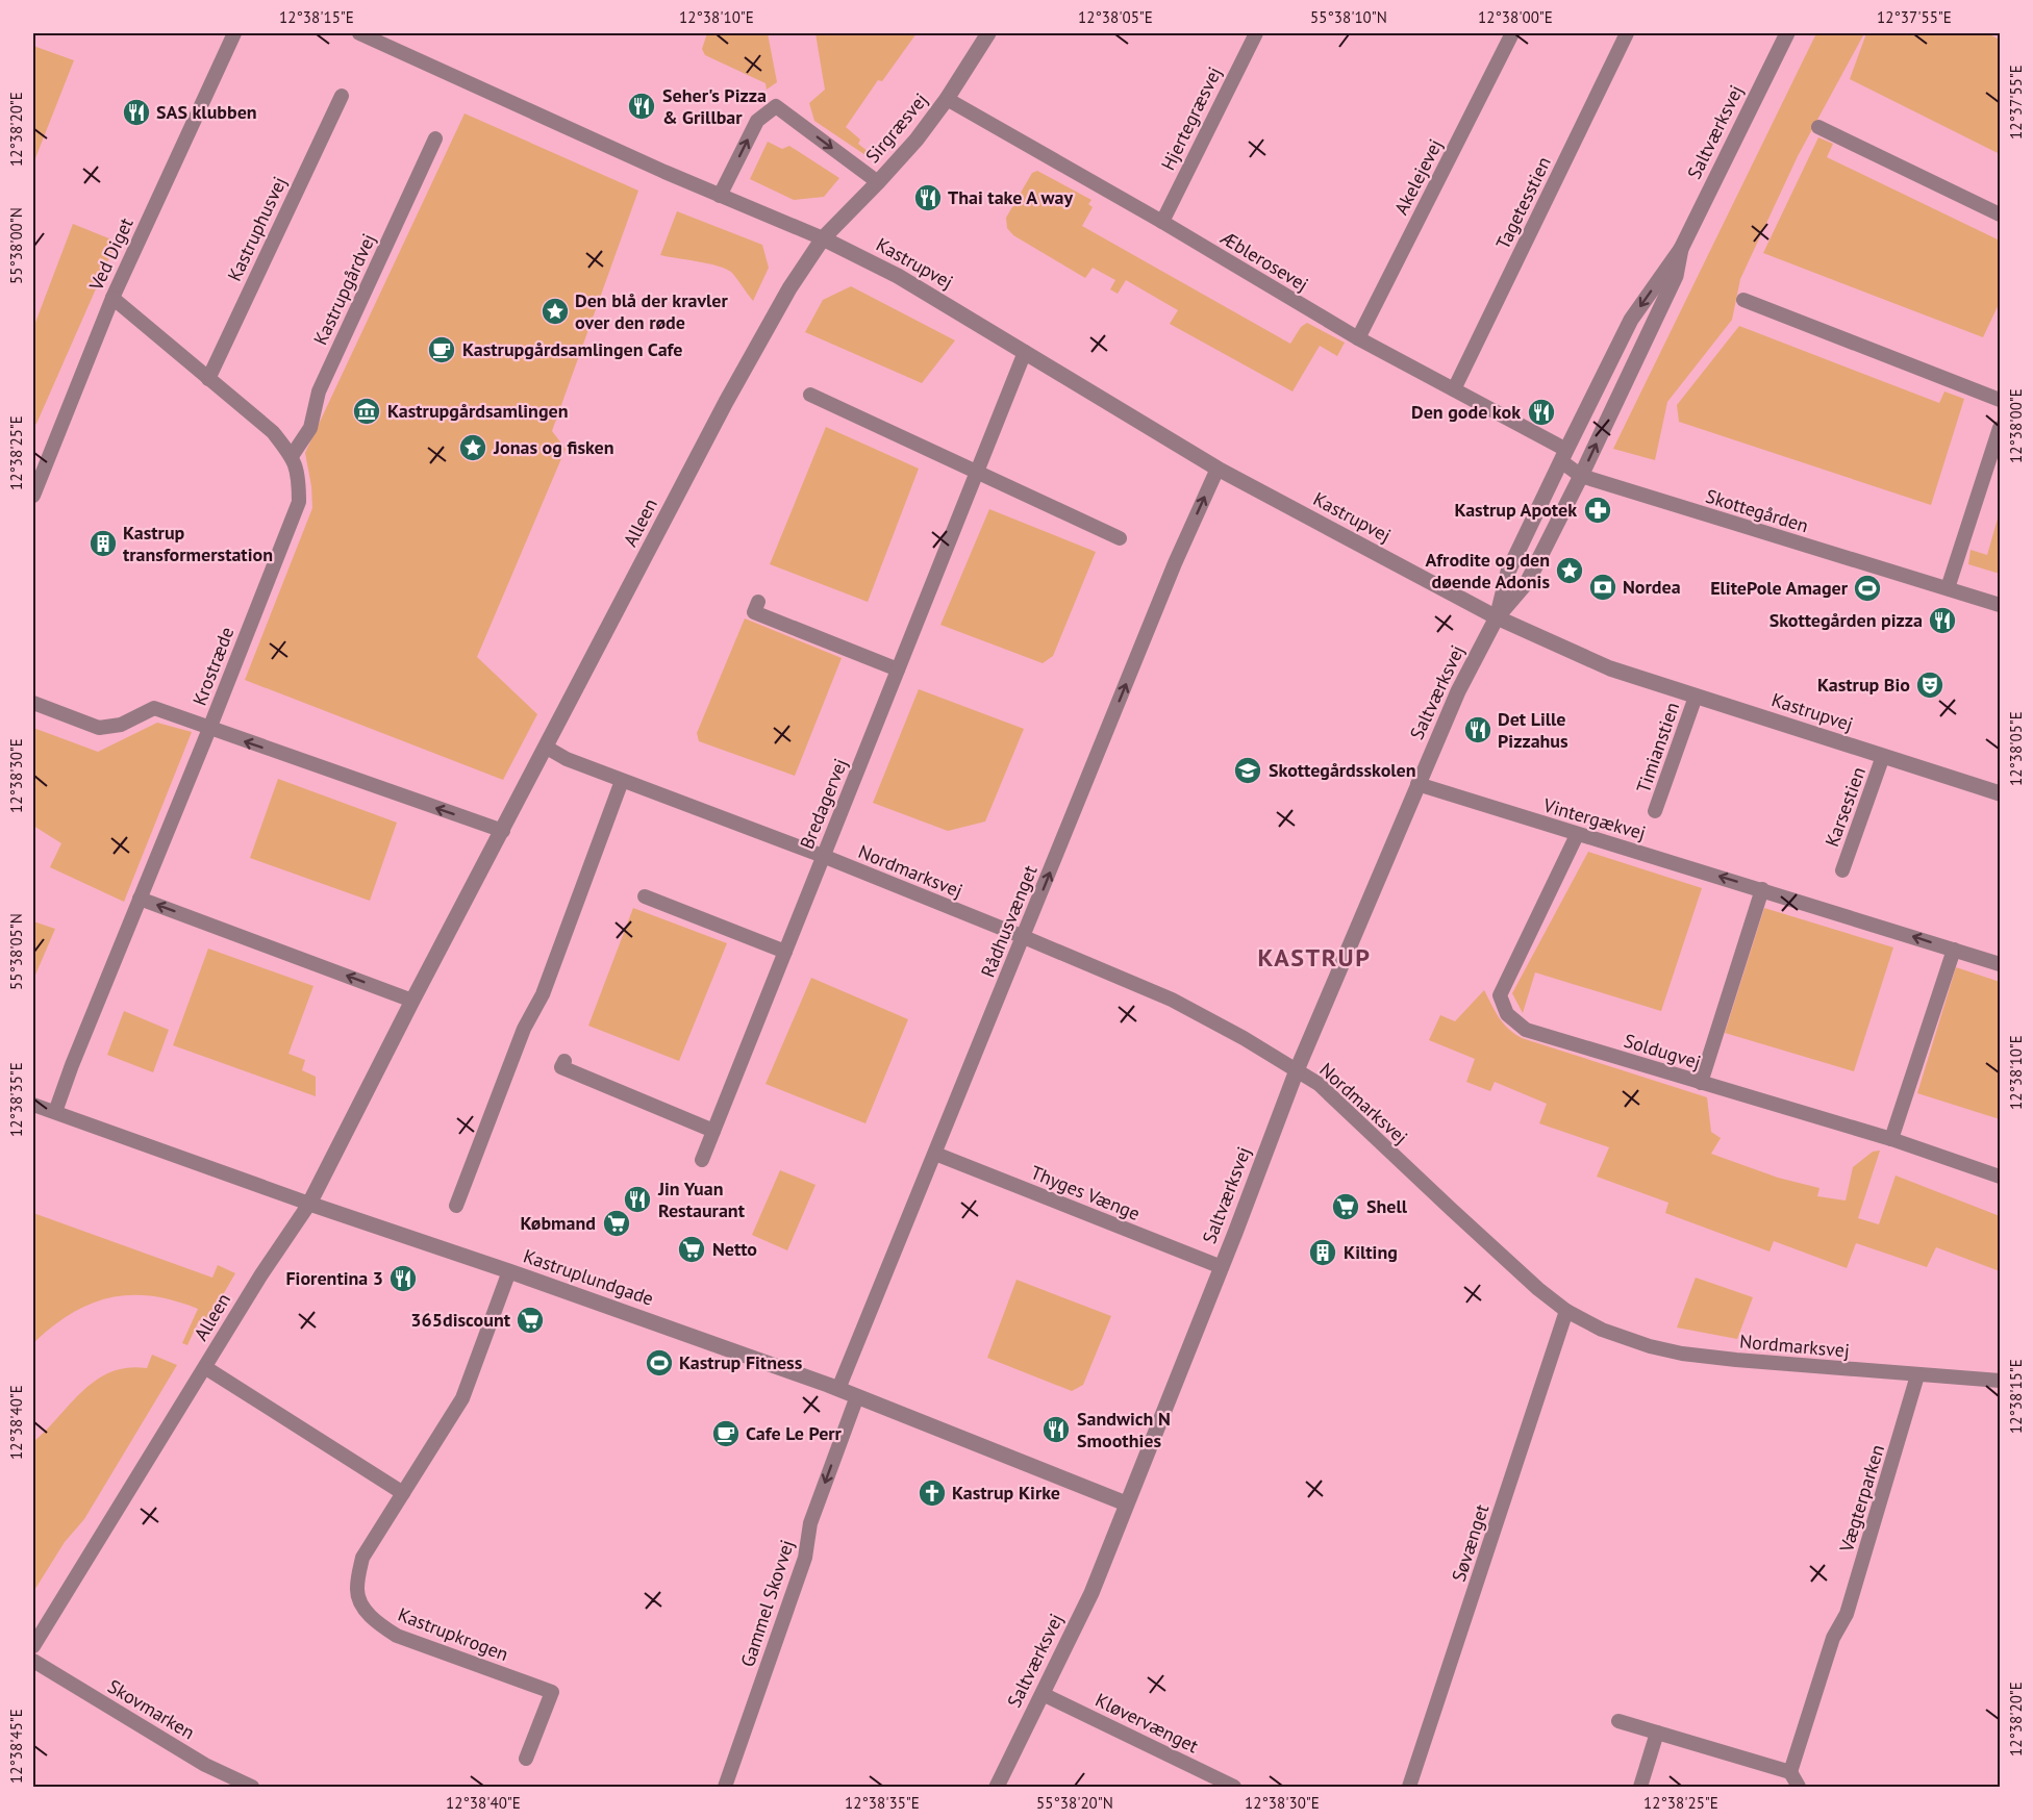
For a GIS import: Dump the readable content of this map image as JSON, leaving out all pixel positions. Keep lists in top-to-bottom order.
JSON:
{
  "streets": {
    "street": [
      "Hjertegræsvej",
      "Sirgræsvej",
      "Saltværksvej",
      "Akelejevej",
      "Tagetesstien",
      "Kastruphusvej",
      "Ved Diget",
      "Æblerosevej",
      "Kastrupvej",
      "Kastrupgårdvej",
      "Skottegården",
      "Alleen",
      "Krostræde",
      "Timianstien",
      "Bredagervej",
      "Karsestien",
      "Vintergækvej",
      "Nordmarksvej",
      "Rådhusvænget",
      "Soldugvej",
      "Thyges Vænge",
      "Kastruplundgade",
      "Vægterparken",
      "Søvænget",
      "Gammel Skovvej",
      "Kastrupkrogen",
      "Skovmarken",
      "Kløvervænget"
    ]
  },
  "crossings": [
    ["Hjertegræsvej", "Æblerosevej"],
    ["Sirgræsvej", "Æblerosevej"],
    ["Sirgræsvej", "Kastrupvej"],
    ["Sirgræsvej", "Alleen"],
    ["Saltværksvej", "Æblerosevej"],
    ["Saltværksvej", "Kastrupvej"],
    ["Saltværksvej", "Skottegården"],
    ["Saltværksvej", "Vintergækvej"],
    ["Saltværksvej", "Nordmarksvej"],
    ["Saltværksvej", "Thyges Vænge"],
    ["Saltværksvej", "Kastruplundgade"],
    ["Saltværksvej", "Kløvervænget"],
    ["Akelejevej", "Æblerosevej"],
    ["Tagetesstien", "Æblerosevej"],
    ["Kastruphusvej", "Krostræde"],
    ["Ved Diget", "Krostræde"],
    ["Æblerosevej", "Skottegården"],
    ["Kastrupvej", "Alleen"],
    ["Kastrupvej", "Timianstien"],
    ["Kastrupvej", "Bredagervej"],
    ["Kastrupvej", "Karsestien"],
    ["Kastrupvej", "Rådhusvænget"],
    ["Kastrupgårdvej", "Krostræde"],
    ["Alleen", "Nordmarksvej"],
    ["Alleen", "Kastruplundgade"],
    ["Krostræde", "Kastruplundgade"],
    ["Bredagervej", "Nordmarksvej"],
    ["Vintergækvej", "Soldugvej"],
    ["Nordmarksvej", "Rådhusvænget"],
    ["Nordmarksvej", "Vægterparken"],
    ["Nordmarksvej", "Søvænget"],
    ["Rådhusvænget", "Thyges Vænge"],
    ["Rådhusvænget", "Kastruplundgade"],
    ["Kastruplundgade", "Gammel Skovvej"],
    ["Kastruplundgade", "Kastrupkrogen"]
  ],
  "one_way": ["Vintergækvej", "Rådhusvænget", "Gammel Skovvej"],
  "districts": ["KASTRUP"],
  "places": {
    "restaurant": [
      "Seher's Pizza & Grillbar",
      "SAS klubben",
      "Thai take A way",
      "Den gode kok",
      "Skottegården pizza",
      "Det Lille Pizzahus",
      "Jin Yuan Restaurant",
      "Fiorentina 3",
      "Sandwich N Smoothies"
    ],
    "place": ["Den blå der kravler over den røde", "Jonas og fisken", "Afrodite og den døende Adonis"],
    "cafe": ["Kastrupgårdsamlingen Cafe", "Cafe Le Perr"],
    "museum": ["Kastrupgårdsamlingen"],
    "pharmacy": ["Kastrup Apotek"],
    "building": ["Kastrup transformerstation", "Kilting"],
    "bank": ["Nordea"],
    "sports": ["ElitePole Amager", "Kastrup Fitness"],
    "theatre": ["Kastrup Bio"],
    "school or university": ["Skottegårdsskolen"],
    "supermarket": [
      "Shell",
      "Købmand",
      "Netto",
      "365discount"
    ],
    "church": ["Kastrup Kirke"]
  },
  "coordinates": [
    "12°38'15\"E",
    "12°38'10\"E",
    "12°38'05\"E",
    "55°38'10\"N",
    "12°38'00\"E",
    "12°37'55\"E",
    "12°38'20\"E",
    "55°38'00\"N",
    "12°38'25\"E",
    "12°38'30\"E",
    "55°38'05\"N",
    "12°38'35\"E",
    "12°38'40\"E",
    "12°38'45\"E",
    "55°38'20\"N"
  ]
}
